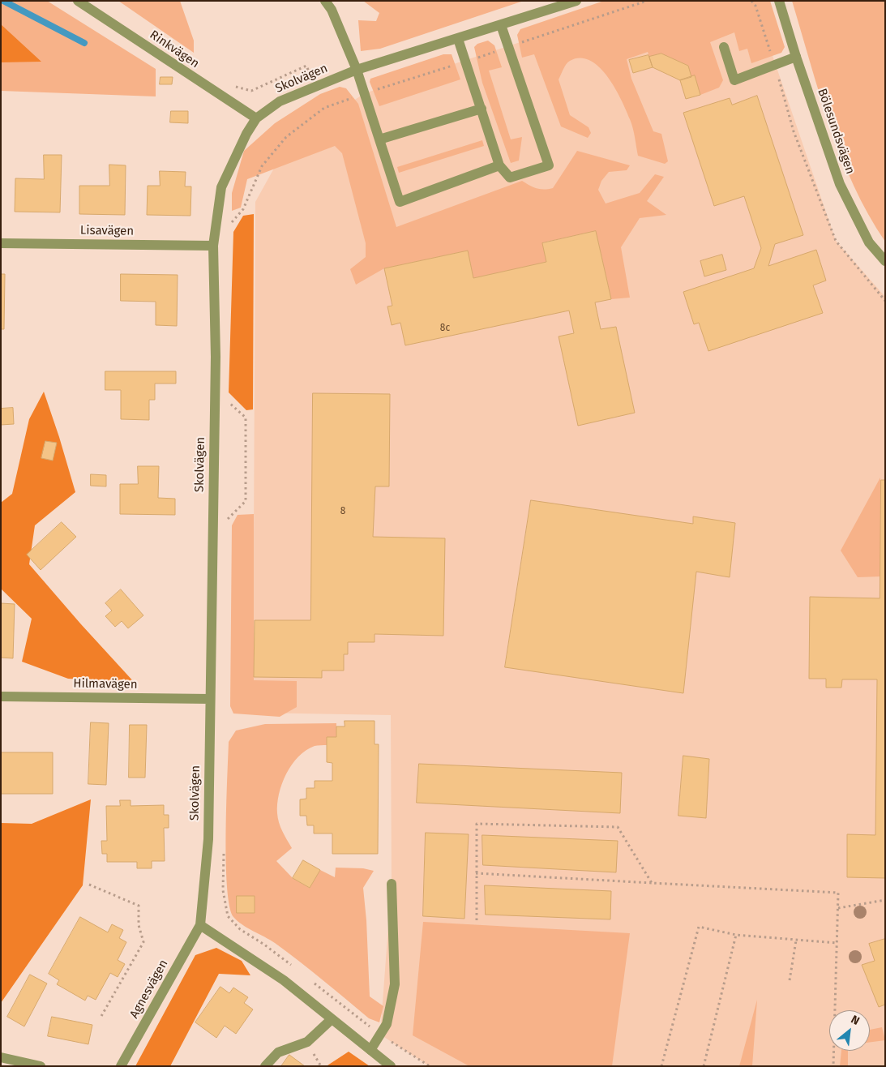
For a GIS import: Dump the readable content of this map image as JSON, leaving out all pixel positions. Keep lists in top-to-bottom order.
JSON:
{
  "streets": {
    "street": [
      "Rinkvägen",
      "Skolvägen",
      "Bölesundsvägen",
      "Lisavägen",
      "Hilmavägen",
      "Agnesvägen"
    ]
  },
  "crossings": [
    ["Rinkvägen", "Skolvägen"],
    ["Skolvägen", "Lisavägen"],
    ["Skolvägen", "Hilmavägen"],
    ["Skolvägen", "Agnesvägen"]
  ],
  "house_numbers": ["8c", "8"],
  "north": "top right"
}
